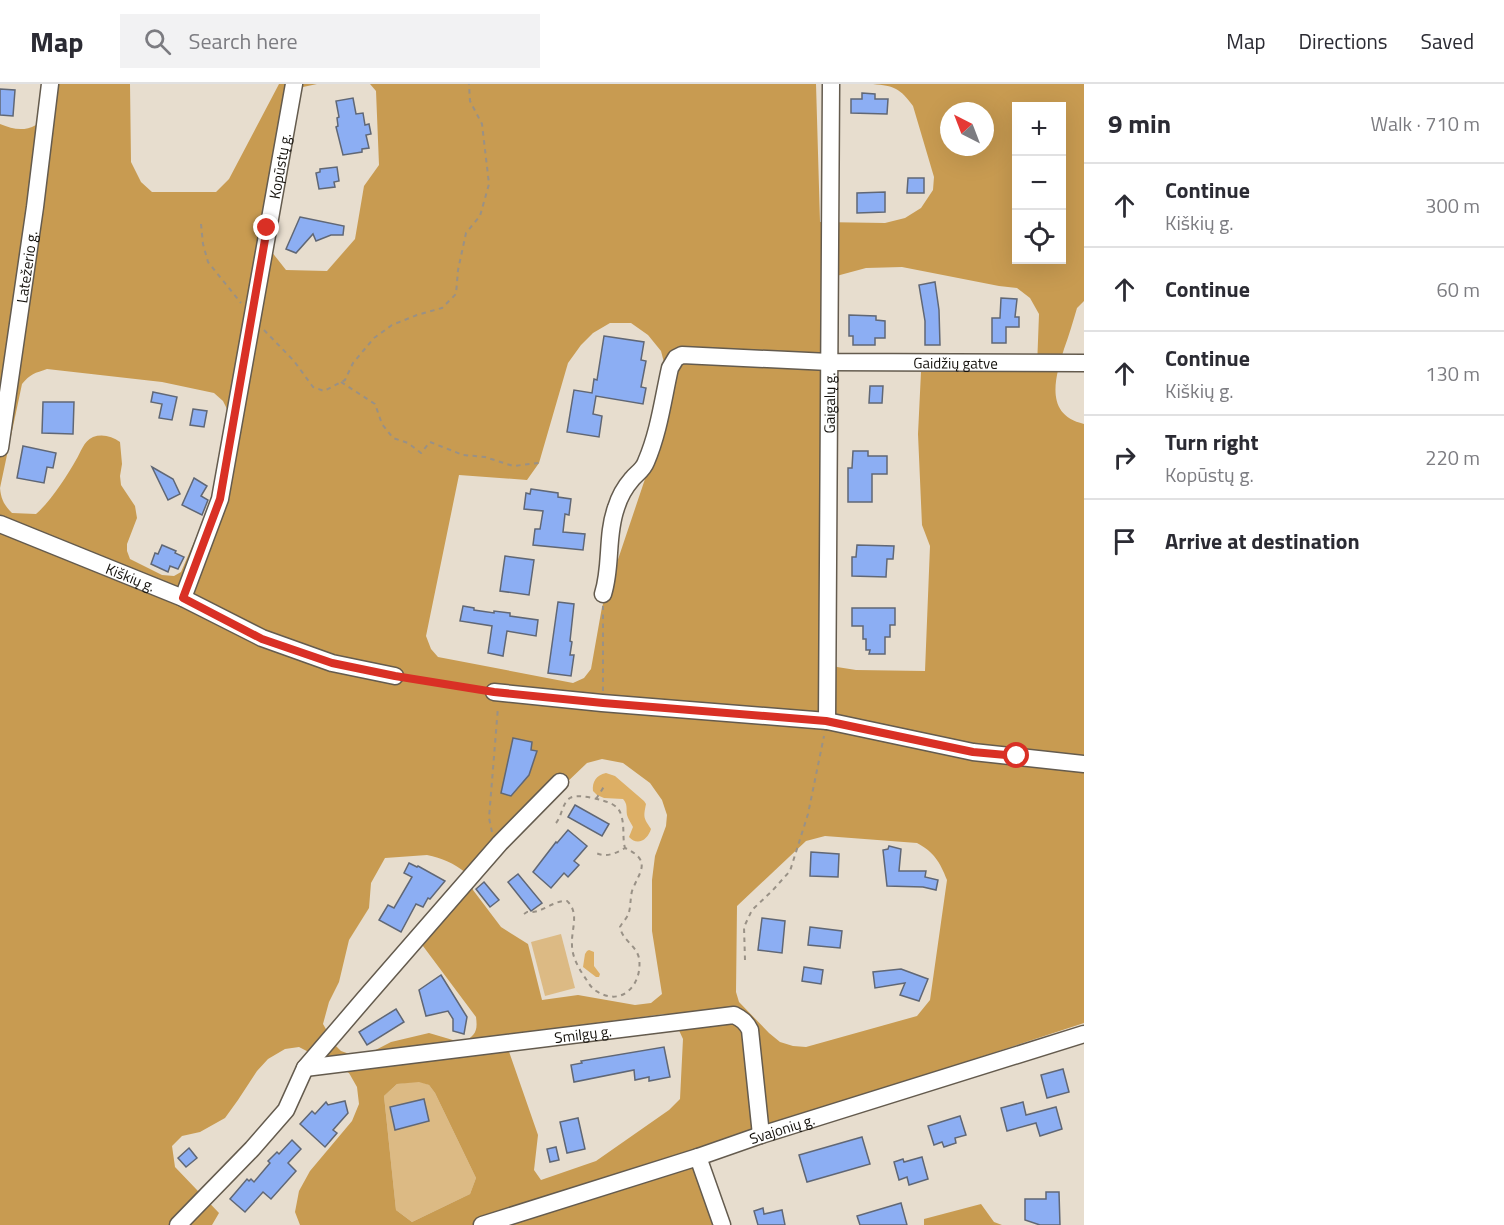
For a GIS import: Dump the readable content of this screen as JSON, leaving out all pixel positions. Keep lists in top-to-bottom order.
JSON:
{
  "streets": {
    "street": [
      "Kopūstų g.",
      "Latežerio g.",
      "Gaidžių gatve",
      "Gaigalų g.",
      "Kiškių g.",
      "Smilgų g.",
      "Svajonių g."
    ]
  },
  "crossings": [
    ["Kopūstų g.", "Kiškių g."],
    ["Gaidžių gatve", "Gaigalų g."],
    ["Smilgų g.", "Svajonių g."]
  ],
  "north": "top left",
  "page": {
    "header": "Map",
    "search": "Search here",
    "nav": ["Map", "Directions", "Saved"],
    "heading": ["9 min", "Walk · 710 m"],
    "map_buttons": ["+", "−"],
    "list": [
      ["Continue", "Kiškių g.", "300 m"],
      ["Continue", "60 m"],
      ["Continue", "Kiškių g.", "130 m"],
      ["Turn right", "Kopūstų g.", "220 m"],
      "Arrive at destination"
    ]
  }
}
